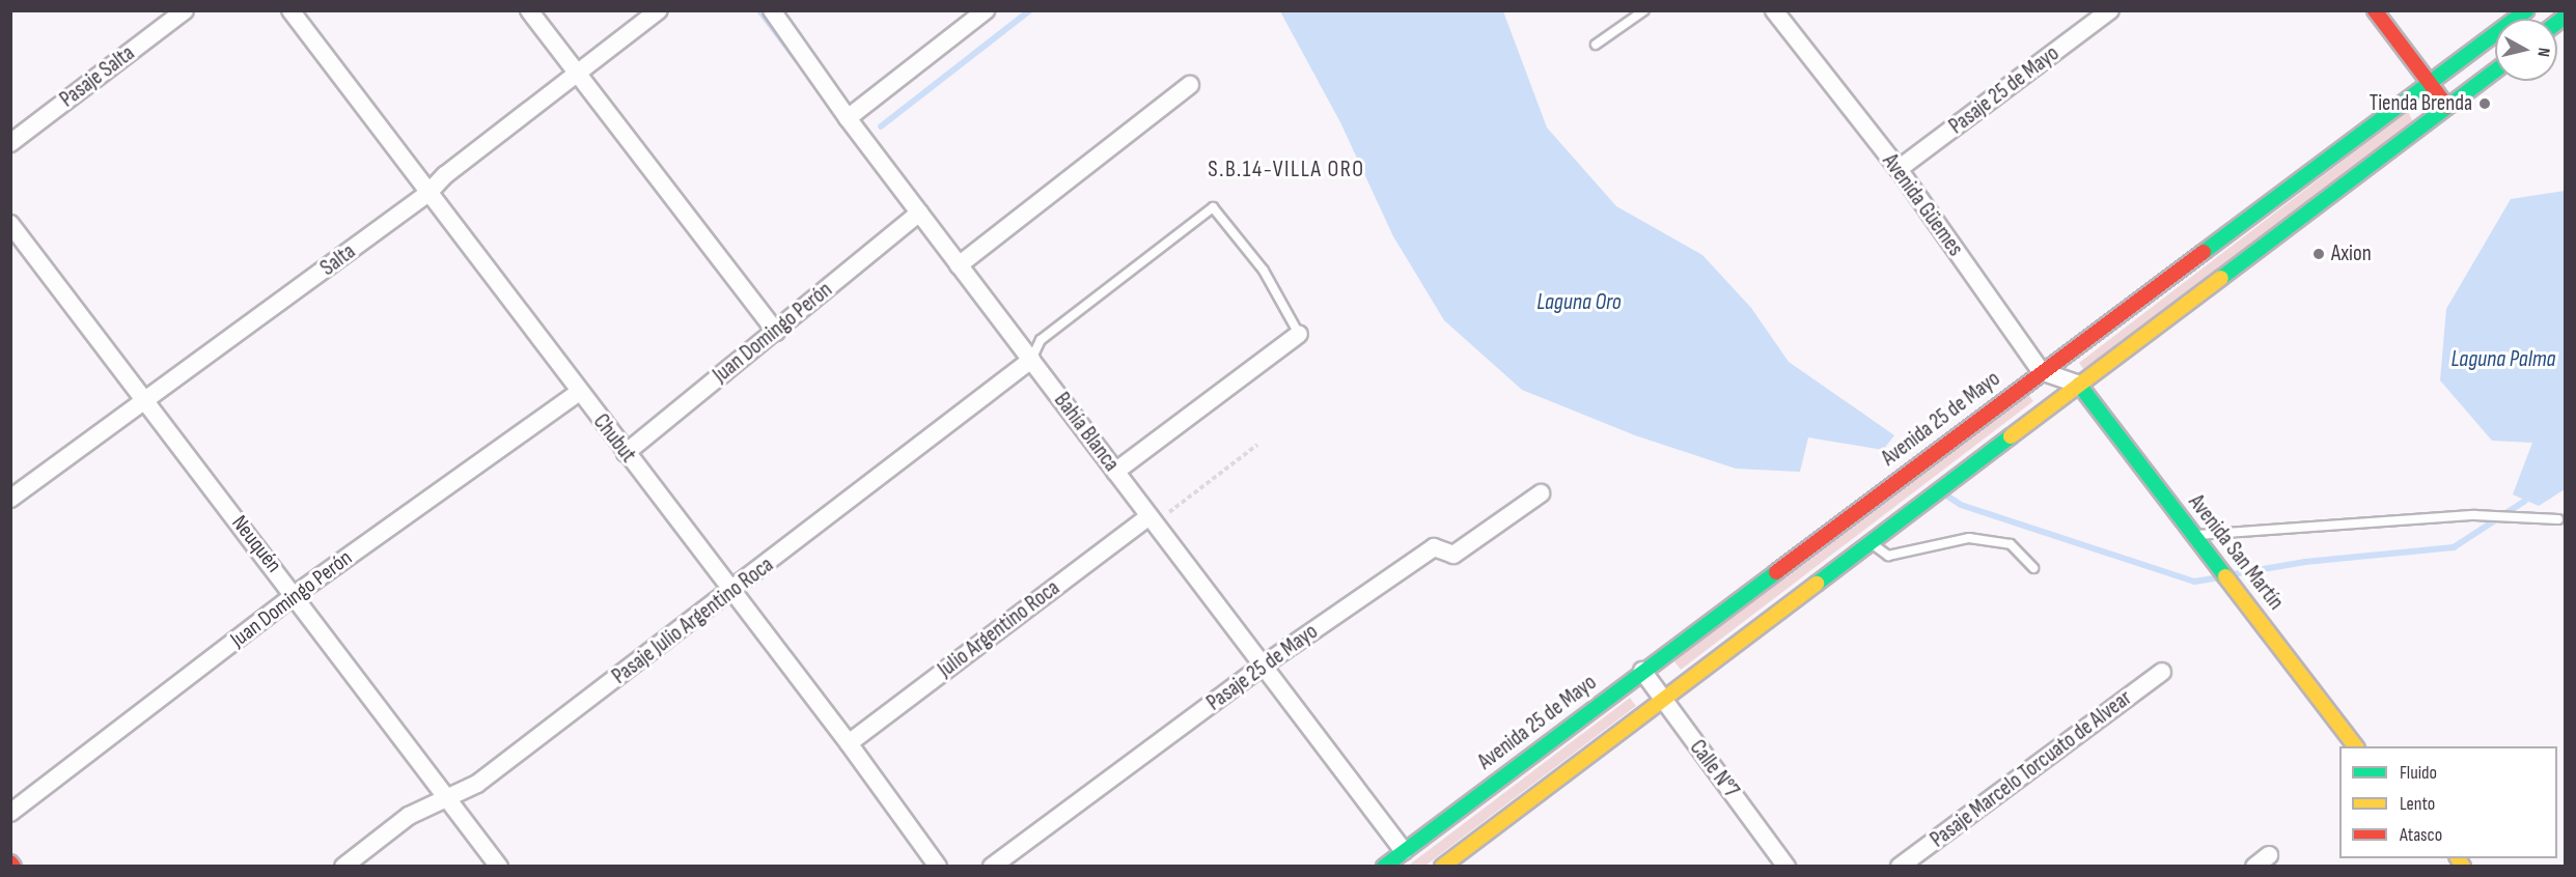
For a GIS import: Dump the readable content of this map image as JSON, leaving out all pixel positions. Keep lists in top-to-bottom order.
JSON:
{
  "streets": {
    "main road": ["Avenida 25 de Mayo", "Avenida San Martín"],
    "street": [
      "Pasaje Salta",
      "Pasaje 25 de Mayo",
      "Avenida Güemes",
      "Salta",
      "Juan Domingo Perón",
      "Bahía Blanca",
      "Chubut",
      "Neuquén",
      "Pasaje Julio Argentino Roca",
      "Julio Argentino Roca",
      "Calle N°7",
      "Pasaje Marcelo Torcuato de Alvear"
    ]
  },
  "crossings": [
    ["Pasaje 25 de Mayo", "Avenida Güemes"],
    ["Pasaje 25 de Mayo", "Bahía Blanca"],
    ["Avenida Güemes", "Avenida 25 de Mayo"],
    ["Salta", "Chubut"],
    ["Salta", "Neuquén"],
    ["Juan Domingo Perón", "Bahía Blanca"],
    ["Juan Domingo Perón", "Chubut"],
    ["Juan Domingo Perón", "Neuquén"],
    ["Avenida 25 de Mayo", "Bahía Blanca"],
    ["Avenida 25 de Mayo", "Calle N°7"],
    ["Bahía Blanca", "Pasaje Julio Argentino Roca"],
    ["Bahía Blanca", "Julio Argentino Roca"],
    ["Chubut", "Pasaje Julio Argentino Roca"],
    ["Chubut", "Julio Argentino Roca"],
    ["Neuquén", "Pasaje Julio Argentino Roca"]
  ],
  "districts": ["S.B.14-VILLA ORO"],
  "water": ["Laguna Oro", "Laguna Palma"],
  "places": ["Tienda Brenda", "Axion"],
  "legend": ["Fluido", "Lento", "Atasco"],
  "north": "right"
}
